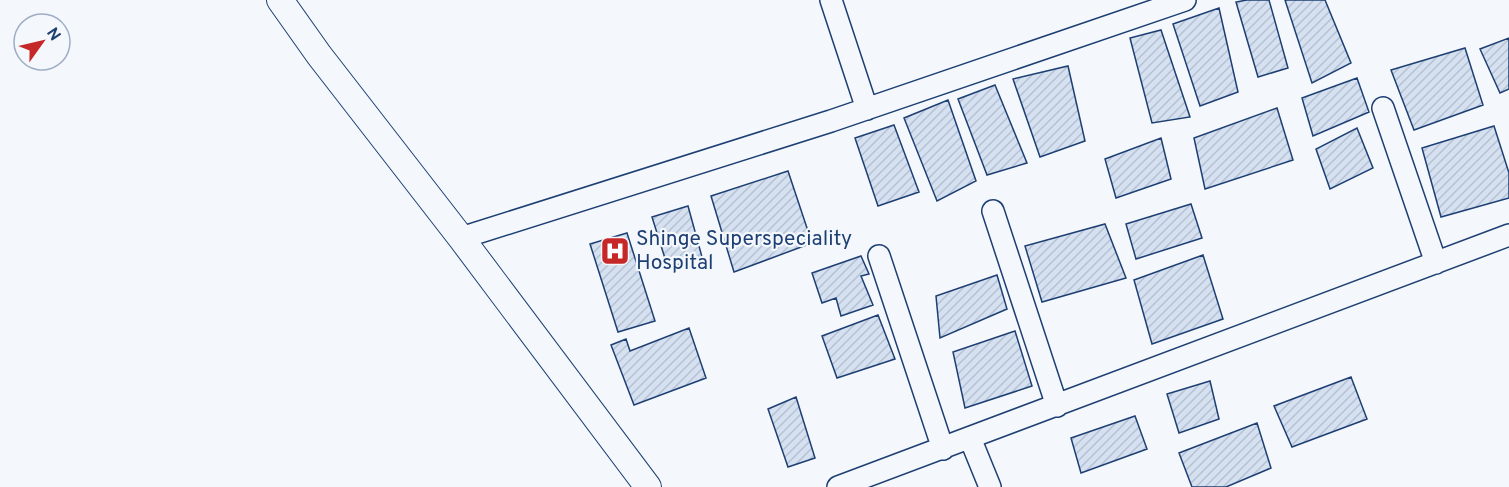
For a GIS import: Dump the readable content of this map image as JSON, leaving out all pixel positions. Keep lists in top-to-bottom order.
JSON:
{
  "places": {
    "hospital": ["Shinge Superspeciality Hospital"]
  },
  "north": "top right"
}
